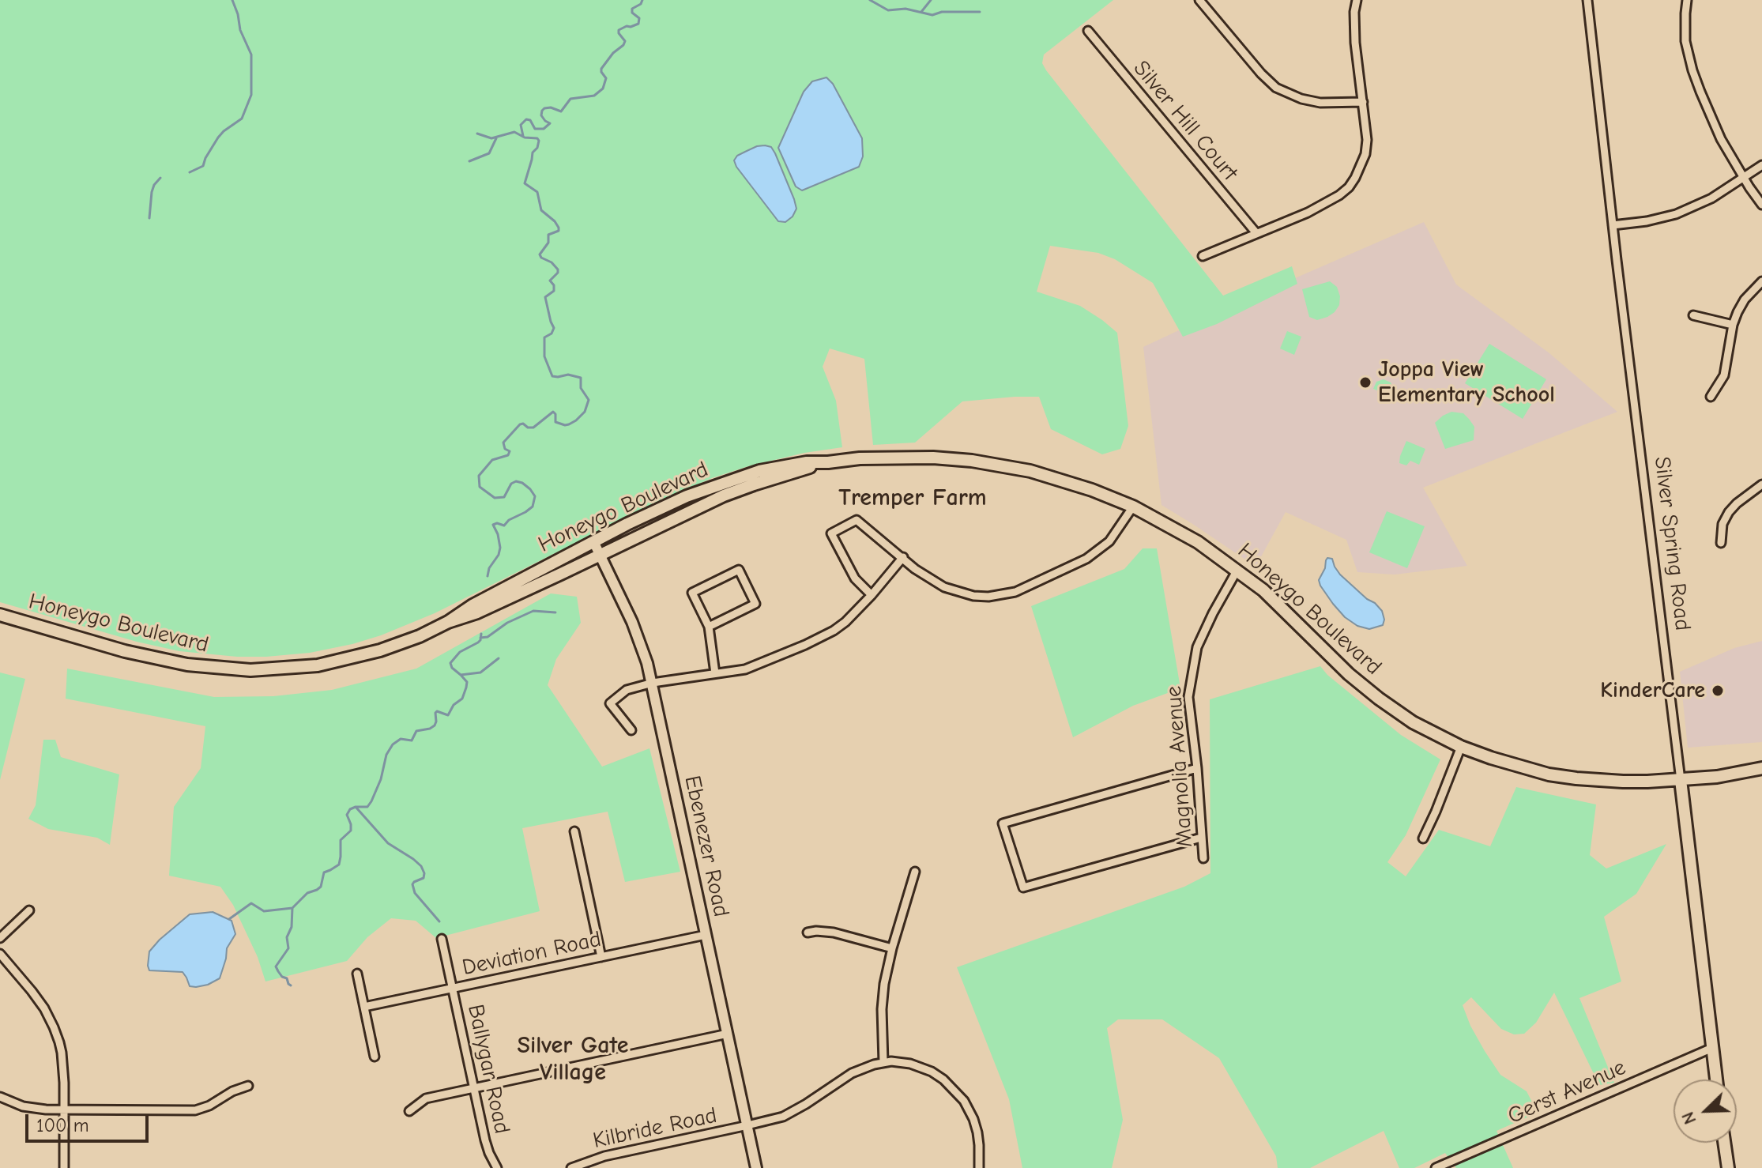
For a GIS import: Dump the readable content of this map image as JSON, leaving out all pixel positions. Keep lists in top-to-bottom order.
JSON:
{
  "streets": {
    "main road": ["Honeygo Boulevard", "Silver Spring Road"],
    "street": [
      "Silver Hill Court",
      "Magnolia Avenue",
      "Ebenezer Road",
      "Deviation Road",
      "Ballygar Road",
      "Gerst Avenue",
      "Kilbride Road"
    ]
  },
  "crossings": [
    ["Honeygo Boulevard", "Silver Spring Road"],
    ["Honeygo Boulevard", "Magnolia Avenue"],
    ["Honeygo Boulevard", "Ebenezer Road"],
    ["Silver Spring Road", "Gerst Avenue"],
    ["Ebenezer Road", "Deviation Road"],
    ["Ebenezer Road", "Kilbride Road"],
    ["Deviation Road", "Ballygar Road"]
  ],
  "districts": ["Tremper Farm", "Silver Gate Village"],
  "places": ["Joppa View Elementary School", "KinderCare"],
  "scale_bar": "100 m",
  "north": "bottom left"
}
